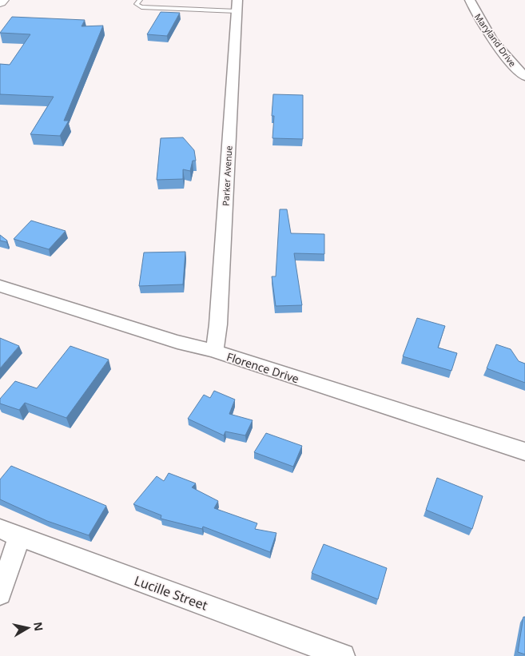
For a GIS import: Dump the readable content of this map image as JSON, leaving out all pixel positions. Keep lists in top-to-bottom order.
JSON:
{
  "streets": {
    "street": [
      "Maryland Drive",
      "Parker Avenue",
      "Florence Drive",
      "Lucille Street"
    ]
  },
  "crossings": [
    ["Parker Avenue", "Florence Drive"]
  ],
  "north": "right"
}
